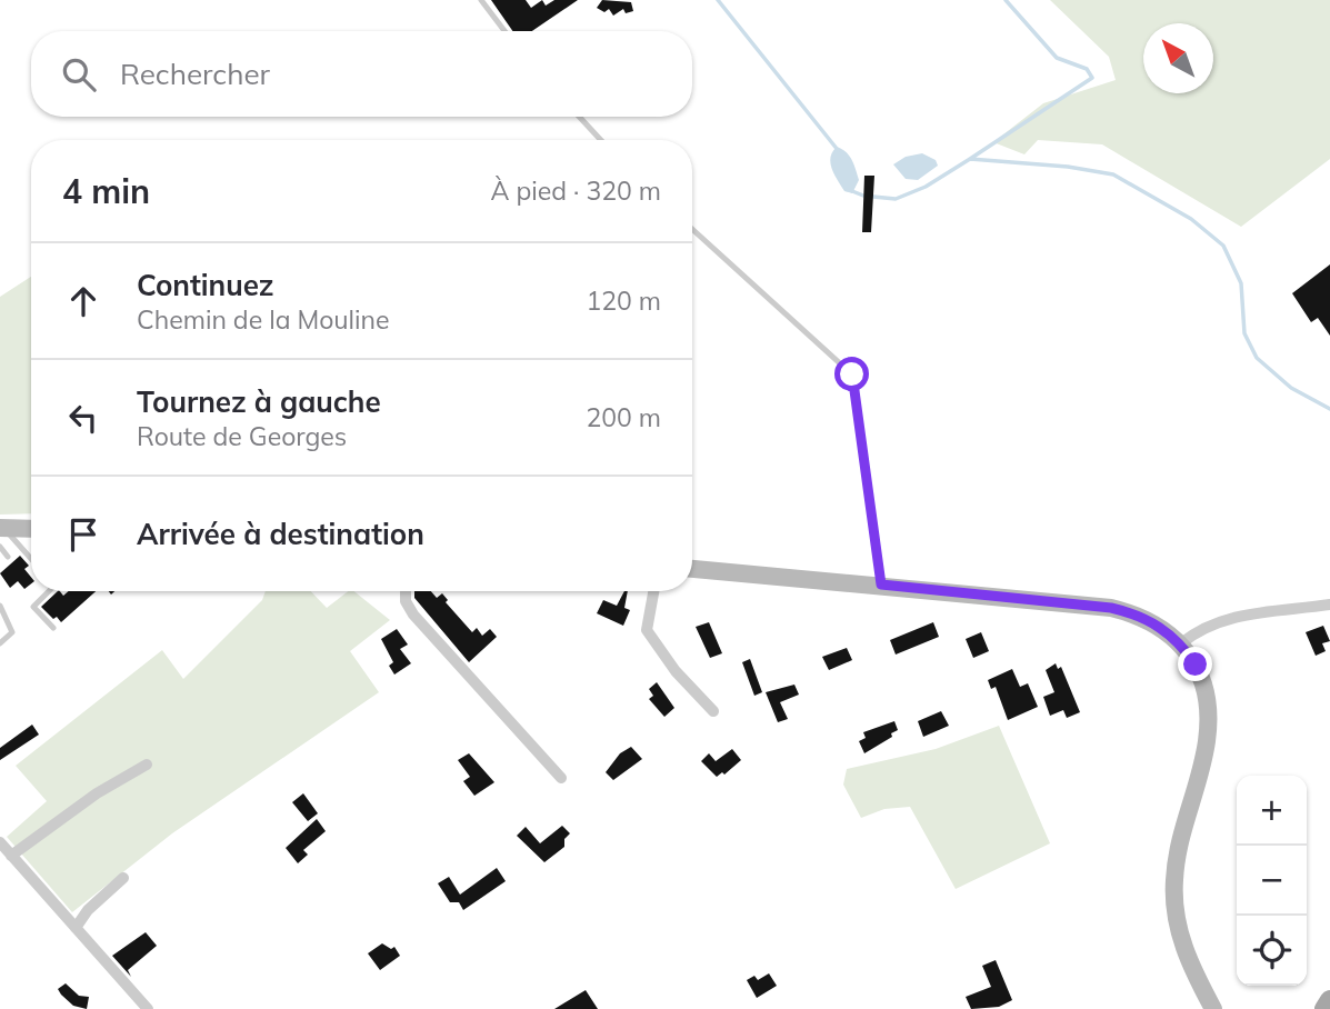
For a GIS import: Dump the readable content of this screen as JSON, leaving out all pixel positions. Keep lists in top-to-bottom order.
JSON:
{
  "north": "top left",
  "page": {
    "search": "Rechercher",
    "heading": ["4 min", "À pied · 320 m"],
    "list": [
      ["Continuez", "Chemin de la Mouline", "120 m"],
      ["Tournez à gauche", "Route de Georges", "200 m"],
      "Arrivée à destination"
    ],
    "map_buttons": ["+", "−"]
  }
}
